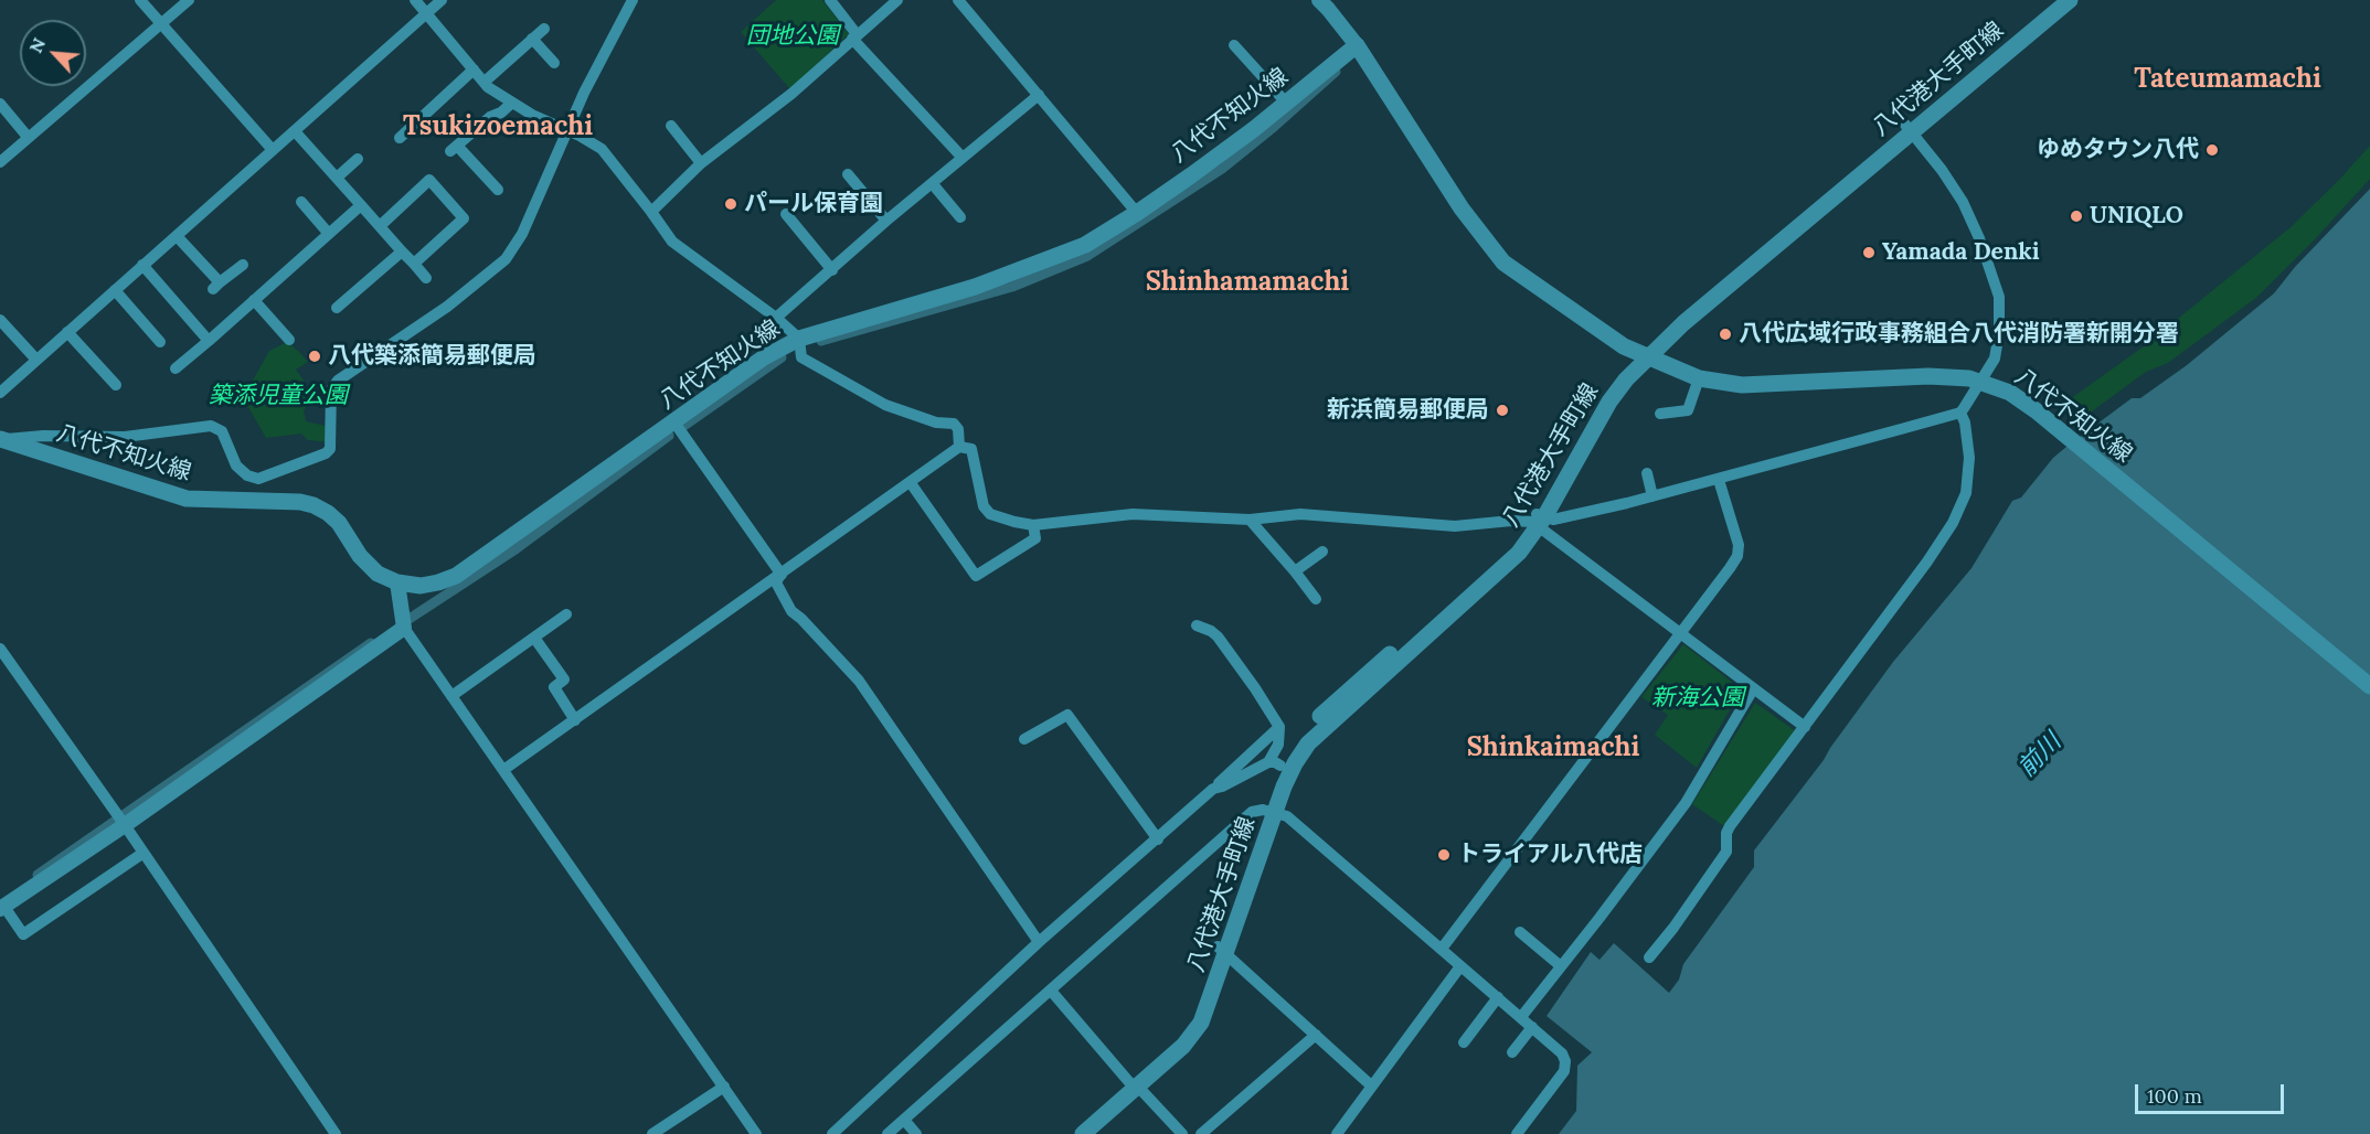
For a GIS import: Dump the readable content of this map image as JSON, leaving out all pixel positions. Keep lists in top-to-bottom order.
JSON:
{
  "streets": {
    "main road": ["八代港大手町線", "八代不知火線"]
  },
  "crossings": [
    ["八代港大手町線", "八代不知火線"]
  ],
  "districts": [
    "Tateumamachi",
    "Tsukizoemachi",
    "Shinhamamachi",
    "Shinkaimachi"
  ],
  "water": ["前川"],
  "parks": ["団地公園", "築添児童公園", "新海公園"],
  "places": [
    "ゆめタウン八代",
    "パール保育園",
    "UNIQLO",
    "Yamada Denki",
    "八代広域行政事務組合八代消防署新開分署",
    "八代築添簡易郵便局",
    "新浜簡易郵便局",
    "トライアル八代店"
  ],
  "scale_bar": "100 m",
  "north": "top left"
}
